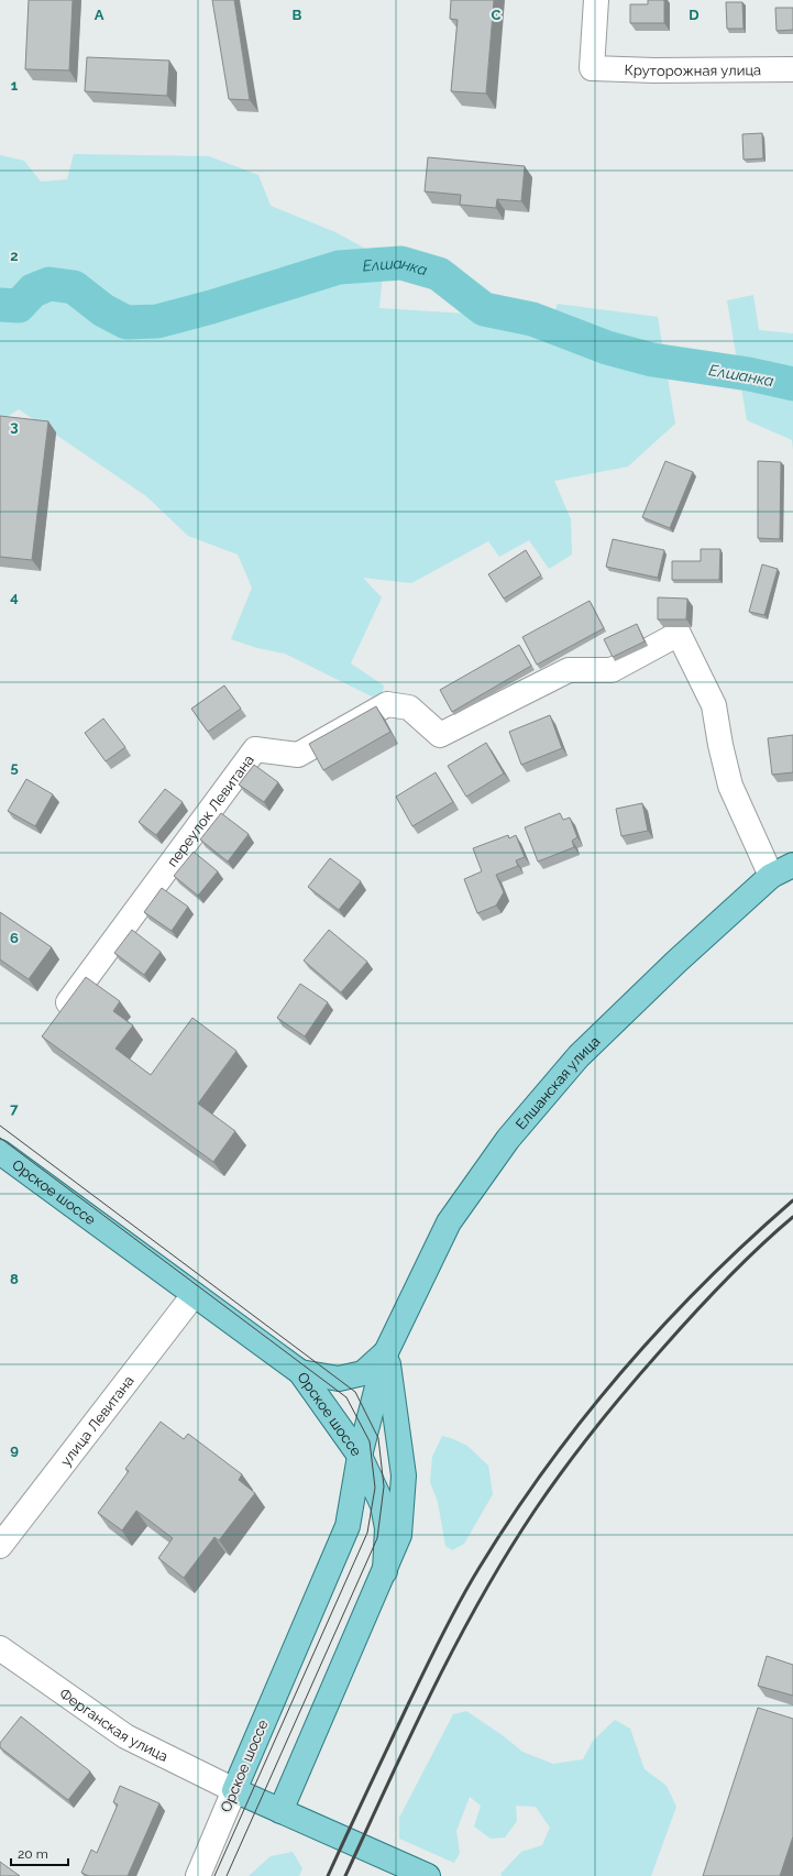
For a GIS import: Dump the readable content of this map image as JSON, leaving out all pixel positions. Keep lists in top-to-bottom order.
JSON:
{
  "streets": {
    "main road": ["Елшанская улица", "Орское шоссе"],
    "street": [
      "Круторожная улица",
      "переулок Левитана",
      "улица Левитана",
      "Ферганская улица"
    ]
  },
  "crossings": [
    ["переулок Левитана", "Елшанская улица"],
    ["Орское шоссе", "улица Левитана"],
    ["Орское шоссе", "Ферганская улица"]
  ],
  "water": ["Елшанка"],
  "scale_bar": "20 m",
  "grid": {
    "columns": [
      "A",
      "B",
      "C",
      "D"
    ],
    "rows": [
      "1",
      "2",
      "3",
      "4",
      "5",
      "6",
      "7",
      "8",
      "9"
    ]
  }
}
